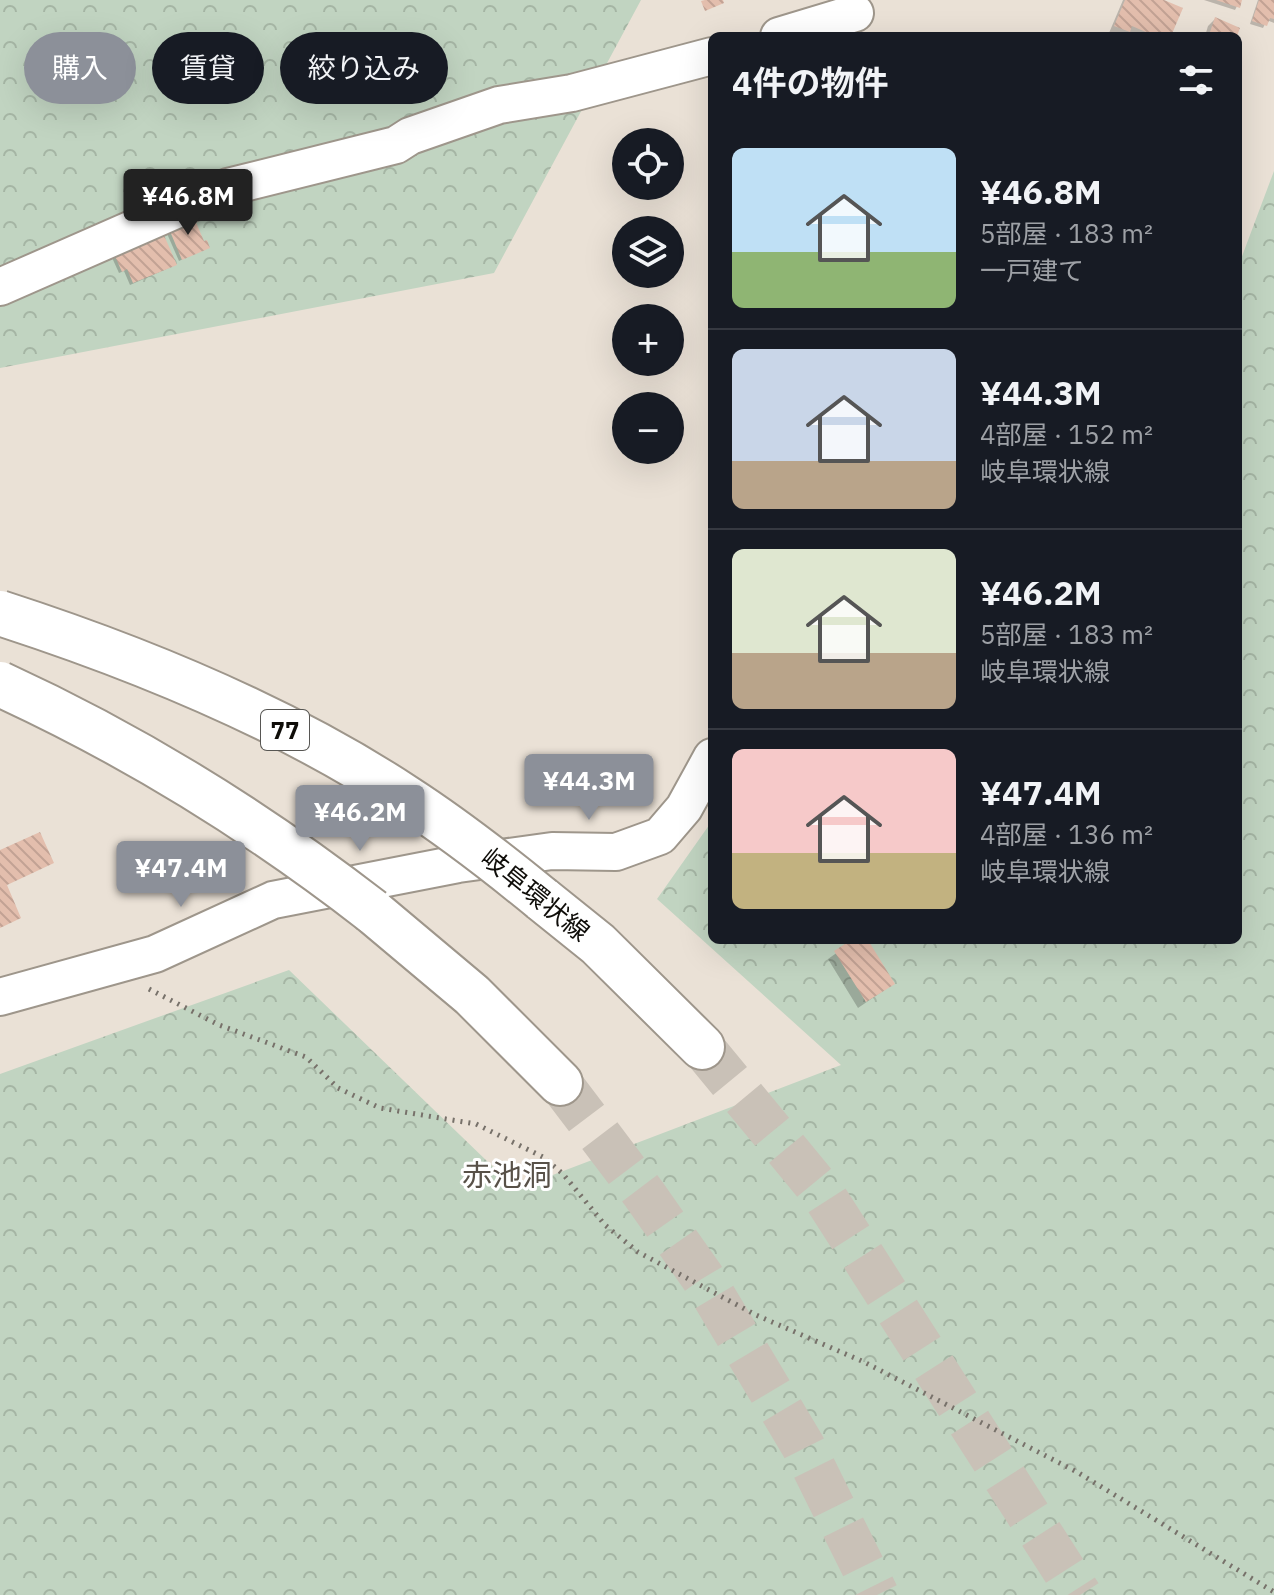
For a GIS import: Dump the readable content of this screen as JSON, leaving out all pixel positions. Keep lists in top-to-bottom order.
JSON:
{
  "streets": {
    "main road": ["77", "岐阜環状線"]
  },
  "districts": ["赤池洞"],
  "page": {
    "chip": ["購入", "賃貸", "絞り込み"],
    "heading": "4件の物件",
    "map_buttons": ["+", "−"],
    "list": [
      {
        "name": "¥46.8M",
        "note": "5部屋 · 183 m² · 一戸建て"
      },
      {
        "name": "¥44.3M",
        "note": "4部屋 · 152 m² · 岐阜環状線"
      },
      {
        "name": "¥46.2M",
        "note": "5部屋 · 183 m² · 岐阜環状線"
      },
      {
        "name": "¥47.4M",
        "note": "4部屋 · 136 m² · 岐阜環状線"
      }
    ],
    "price": [
      "¥46.8M",
      "¥44.3M",
      "¥46.2M",
      "¥47.4M"
    ]
  }
}
